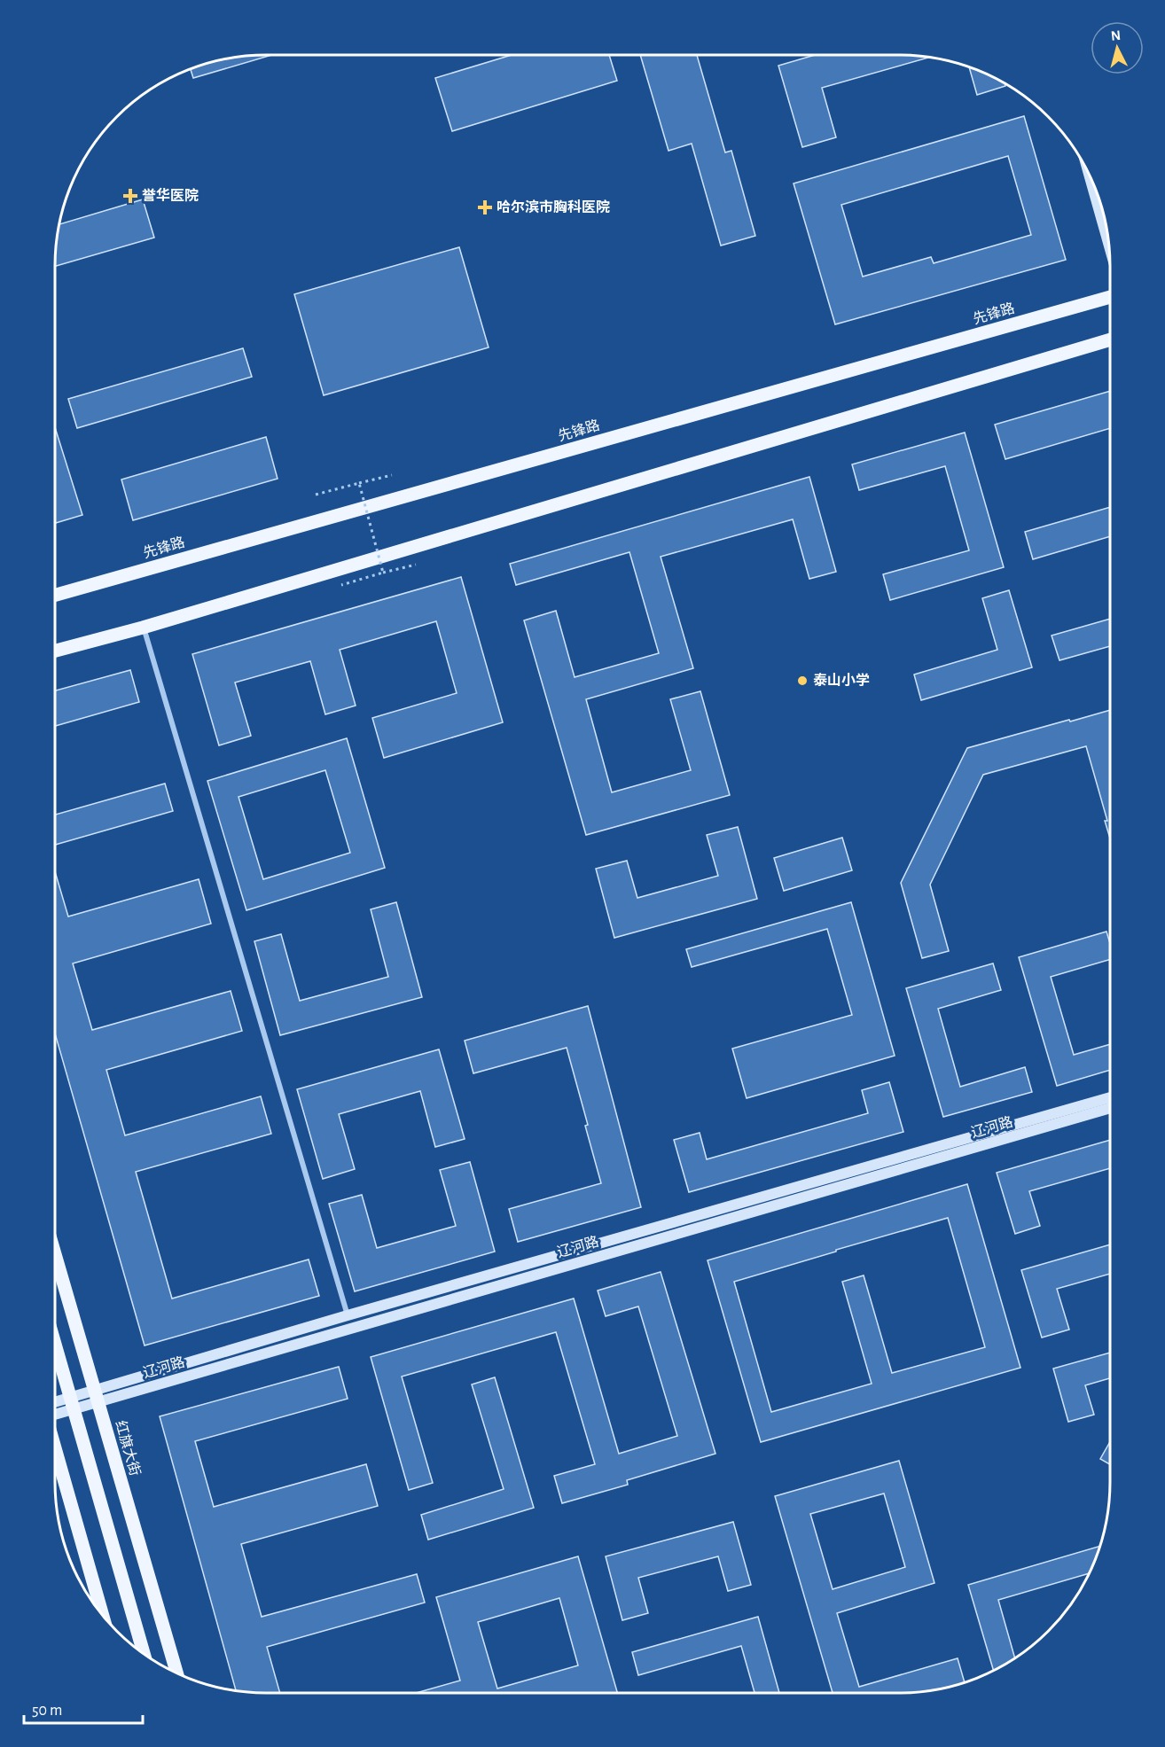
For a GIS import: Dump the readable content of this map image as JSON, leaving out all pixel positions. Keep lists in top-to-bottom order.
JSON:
{
  "streets": {
    "main road": ["先锋路", "辽河路", "红旗大街"]
  },
  "crossings": [
    ["辽河路", "红旗大街"]
  ],
  "places": {
    "health": ["誉华医院", "哈尔滨市胸科医院"],
    "other": ["泰山小学"]
  },
  "scale_bar": "50 m",
  "north": "top"
}
